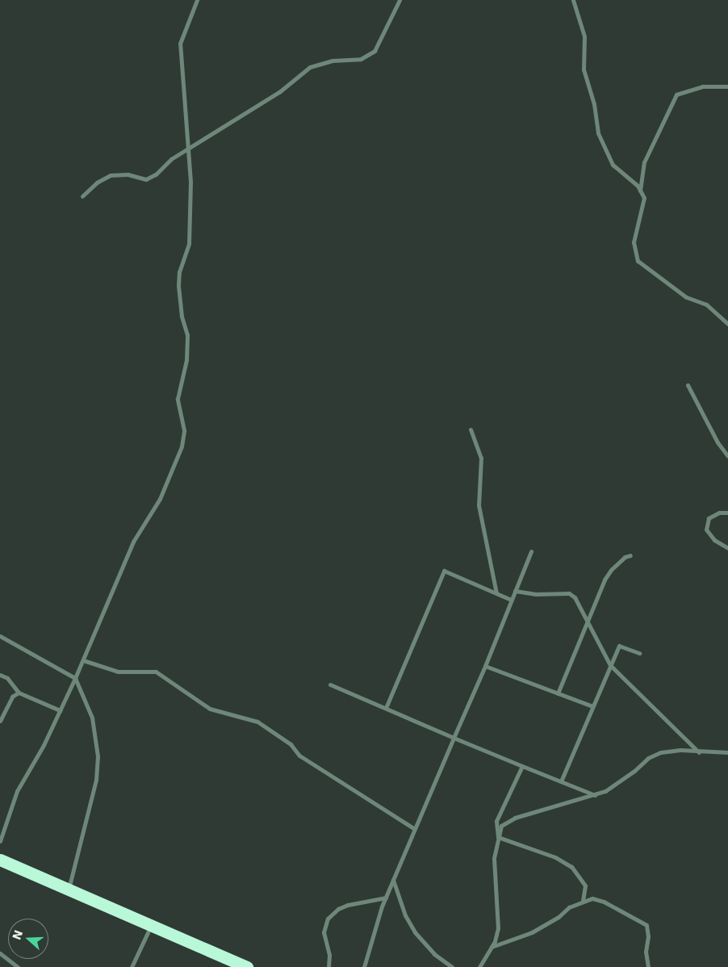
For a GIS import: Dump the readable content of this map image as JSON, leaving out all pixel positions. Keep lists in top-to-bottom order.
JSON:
{
  "north": "left"
}
